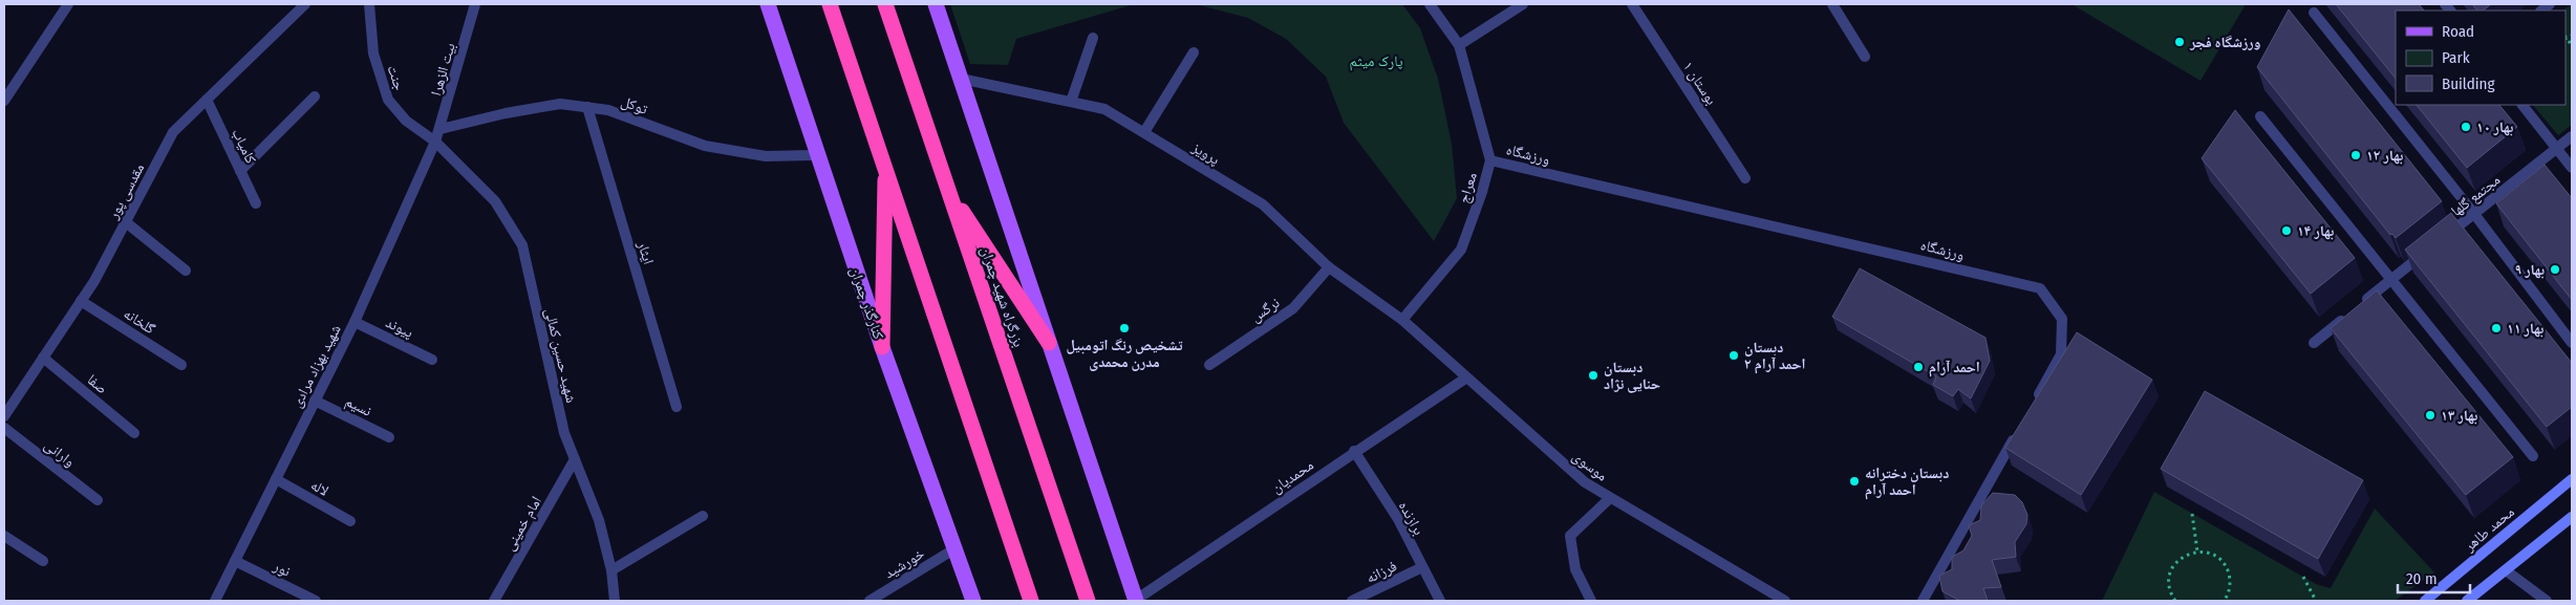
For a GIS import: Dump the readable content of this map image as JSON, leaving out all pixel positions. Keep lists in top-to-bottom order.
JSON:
{
  "streets": {
    "highway": ["بزرگراه شهید چمران"],
    "main road": ["کنارگذر چمران", "محمد طاهر"],
    "street": [
      "بیت الزهرا",
      "جنت",
      "بوستان ۱",
      "توکل",
      "کامیاب",
      "پرویز",
      "ورزشگاه",
      "معراج",
      "مقدسی پور",
      "مجتمع گلها",
      "ایثار",
      "نرگس",
      "گلخانه",
      "پیوند",
      "شهید حسین کمالی",
      "شهید بهزاد مرادی",
      "صفا",
      "نسیم",
      "وارانی",
      "موسوی",
      "محمدیان",
      "لاله",
      "برازنده",
      "امام خمینی",
      "خورشید",
      "نور",
      "فرزانه"
    ]
  },
  "crossings": [
    ["بیت الزهرا", "جنت"],
    ["بیت الزهرا", "توکل"],
    ["بیت الزهرا", "شهید حسین کمالی"],
    ["بیت الزهرا", "شهید بهزاد مرادی"],
    ["جنت", "شهید حسین کمالی"],
    ["جنت", "شهید بهزاد مرادی"],
    ["توکل", "ایثار"],
    ["توکل", "کنارگذر چمران"],
    ["کامیاب", "مقدسی پور"],
    ["پرویز", "معراج"],
    ["پرویز", "نرگس"],
    ["پرویز", "موسوی"],
    ["ورزشگاه", "معراج"],
    ["معراج", "موسوی"],
    ["مقدسی پور", "گلخانه"],
    ["مقدسی پور", "صفا"],
    ["کنارگذر چمران", "خورشید"],
    ["پیوند", "شهید بهزاد مرادی"],
    ["شهید حسین کمالی", "شهید بهزاد مرادی"],
    ["شهید حسین کمالی", "امام خمینی"],
    ["شهید بهزاد مرادی", "نسیم"],
    ["شهید بهزاد مرادی", "لاله"],
    ["شهید بهزاد مرادی", "نور"],
    ["موسوی", "محمدیان"],
    ["محمدیان", "برازنده"],
    ["برازنده", "فرزانه"]
  ],
  "parks": ["پارک میثم"],
  "places": [
    "ورزشگاه فجر",
    "بهار ۱۰",
    "بهار ۱۲",
    "بهار ۱۴",
    "بهار ۹",
    "تشخیص رنگ اتومبیل مدرن محمدی",
    "بهار ۱۱",
    "دبستان احمد آرام ۲",
    "احمد آرام",
    "دبستان حنایی نژاد",
    "بهار ۱۳",
    "دبستان دخترانه احمد آرام"
  ],
  "legend": ["Road", "Park", "Building"],
  "scale_bar": "20 m"
}
